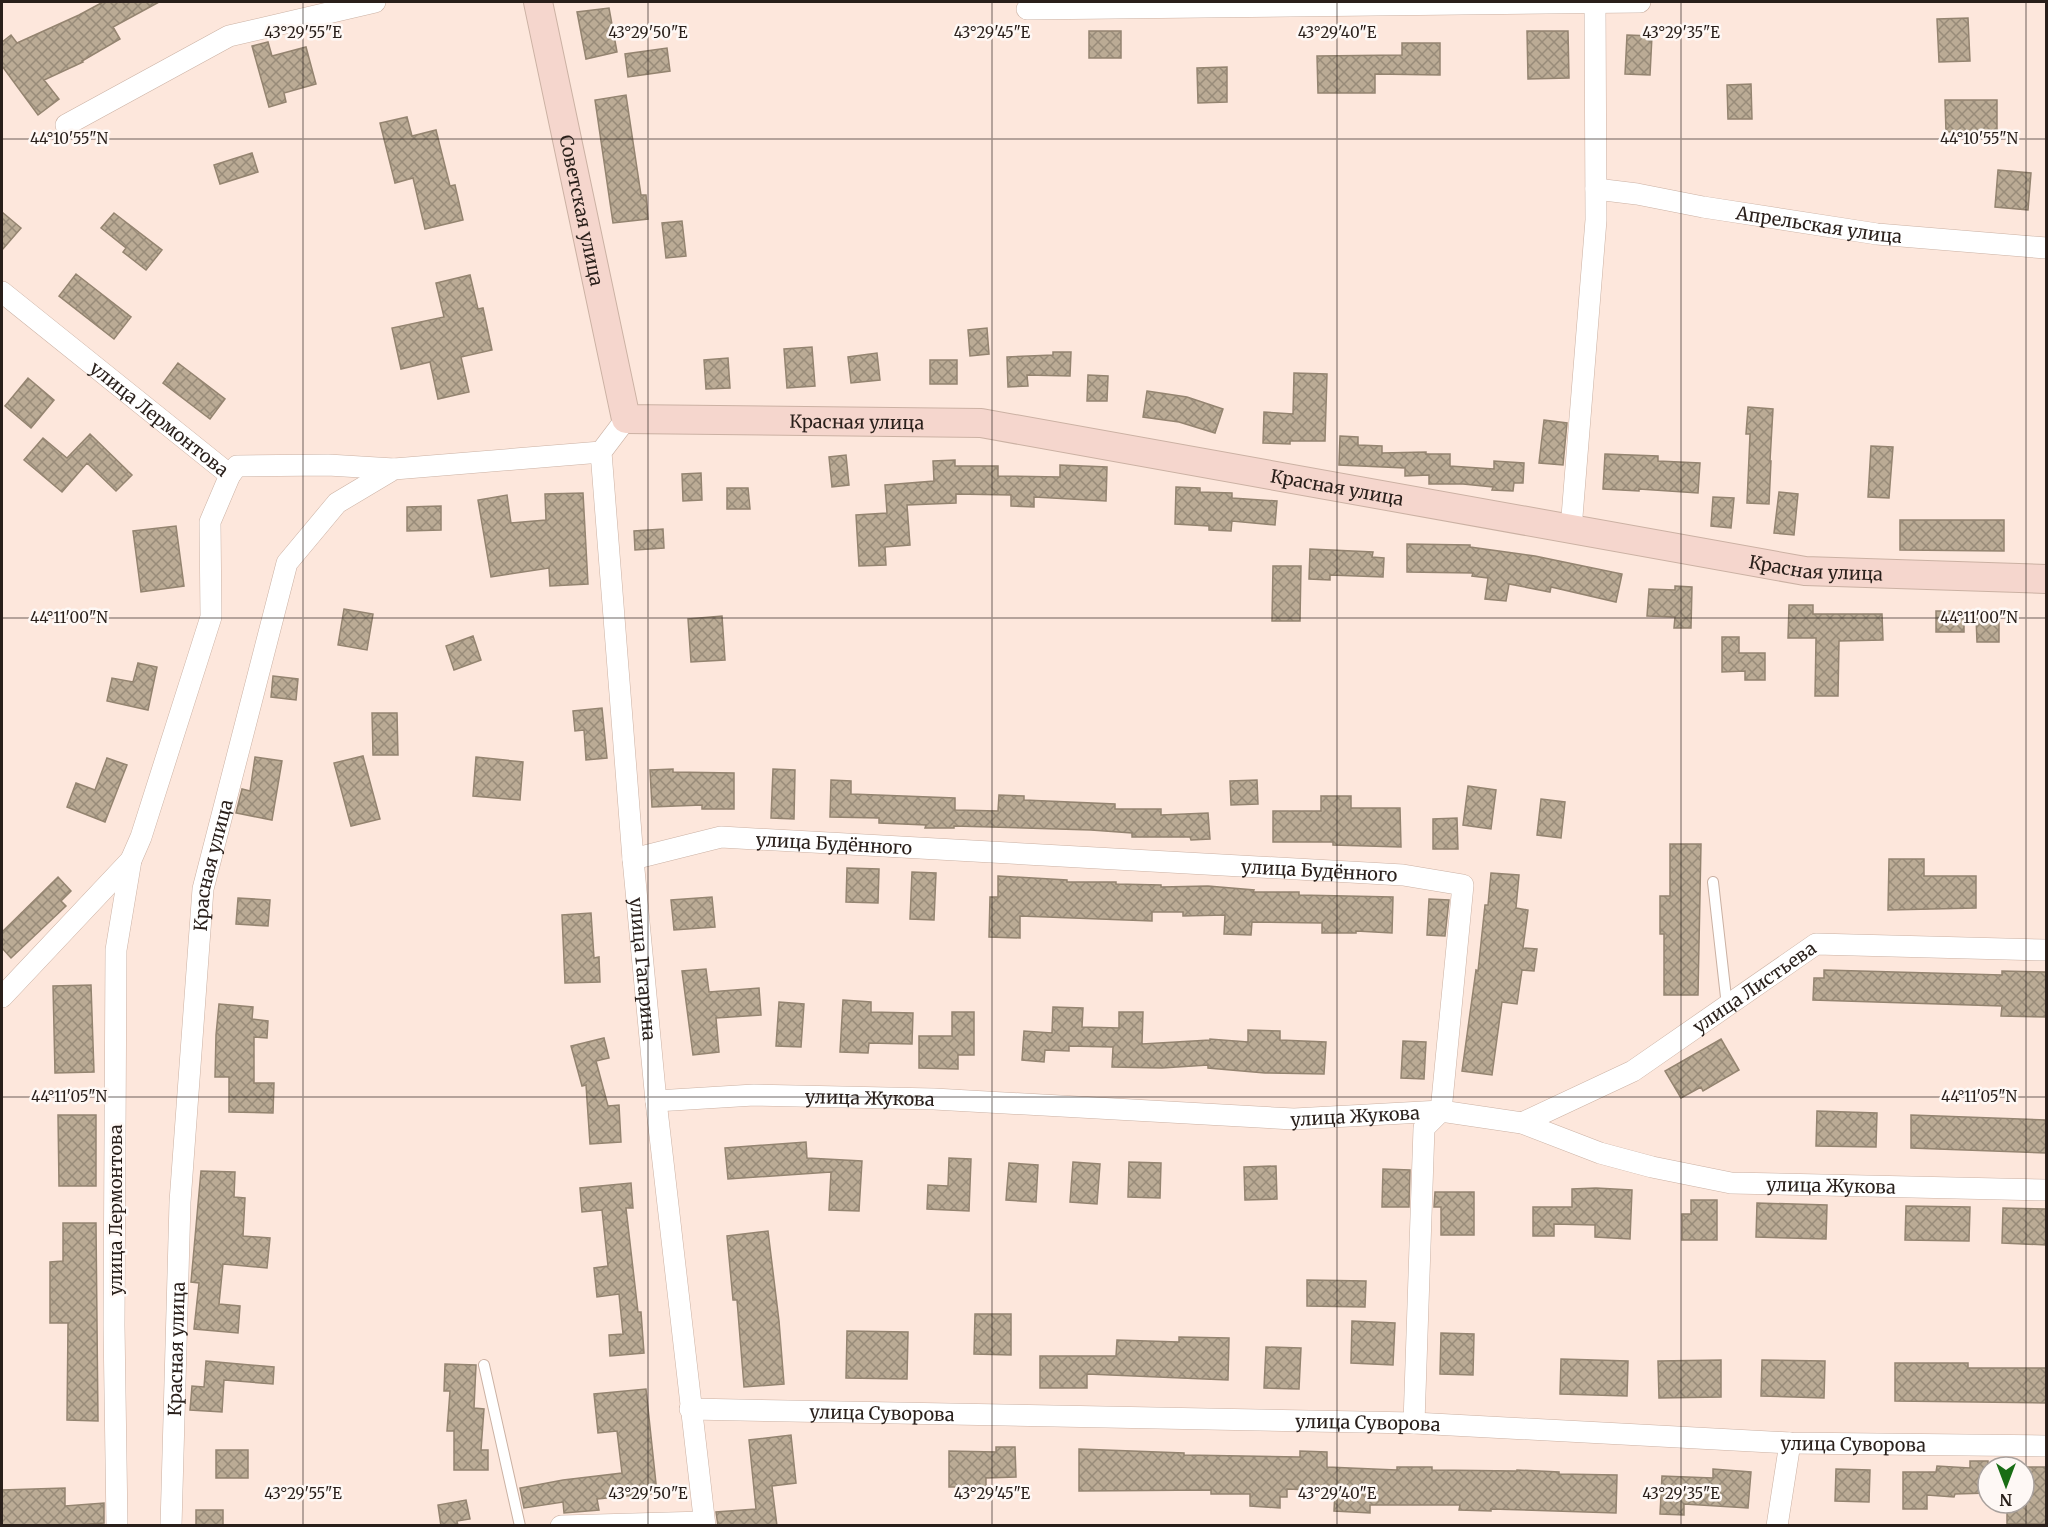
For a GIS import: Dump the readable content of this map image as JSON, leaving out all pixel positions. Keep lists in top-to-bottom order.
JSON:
{
  "streets": {
    "main road": ["Советская улица", "Красная улица"],
    "street": [
      "Апрельская улица",
      "улица Лермонтова",
      "улица Будённого",
      "улица Гагарина",
      "улица Листьева",
      "улица Жукова",
      "улица Суворова"
    ]
  },
  "crossings": [
    ["Советская улица", "Красная улица"],
    ["Красная улица", "улица Гагарина"],
    ["улица Будённого", "улица Гагарина"],
    ["улица Будённого", "улица Жукова"],
    ["улица Гагарина", "улица Жукова"],
    ["улица Гагарина", "улица Суворова"],
    ["улица Листьева", "улица Жукова"]
  ],
  "north": "bottom",
  "coordinates": [
    "43°29'55\"E",
    "43°29'50\"E",
    "43°29'45\"E",
    "43°29'40\"E",
    "43°29'35\"E",
    "44°10'55\"N",
    "44°11'00\"N",
    "44°11'05\"N"
  ]
}
